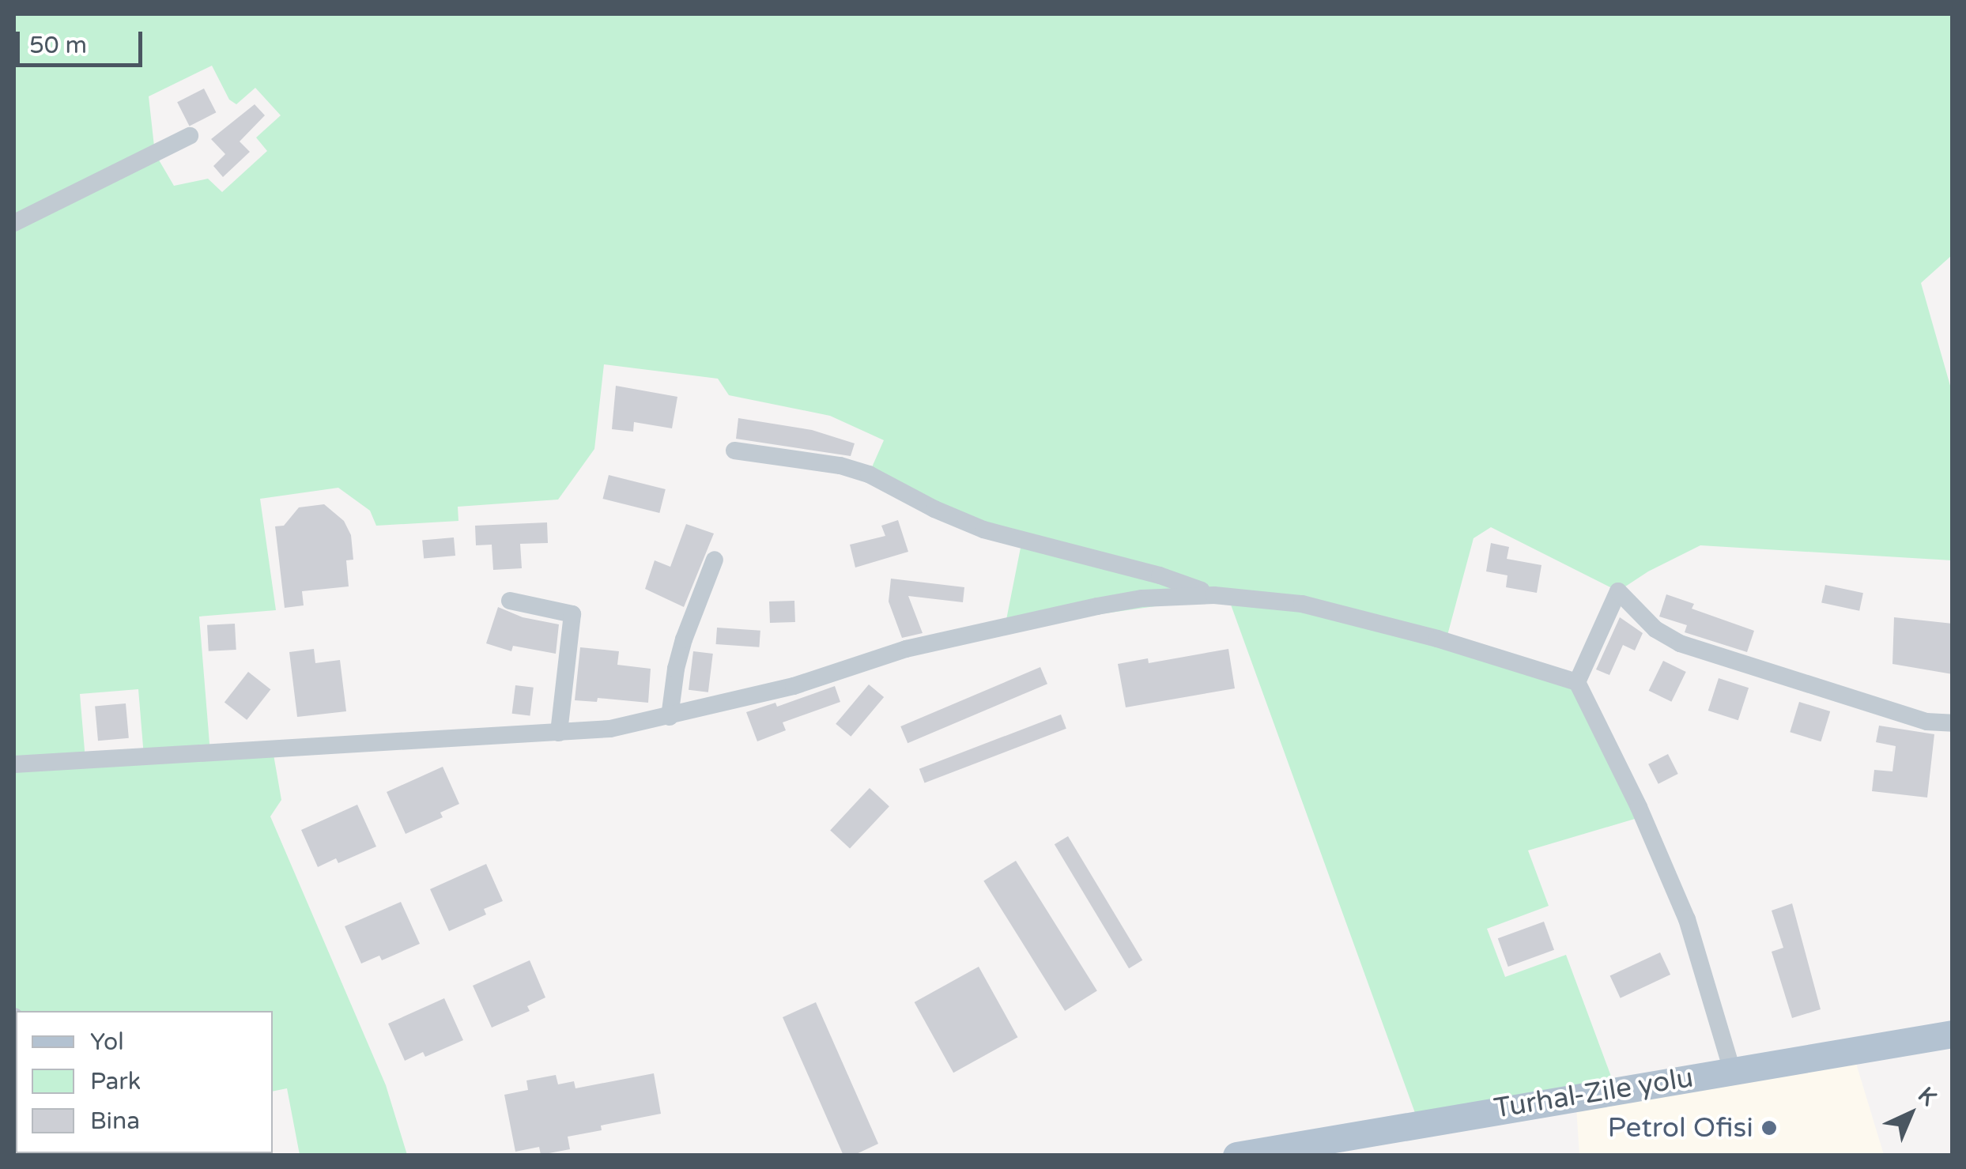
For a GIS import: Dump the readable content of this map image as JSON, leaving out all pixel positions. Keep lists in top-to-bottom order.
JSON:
{
  "streets": {
    "main road": ["Turhal-Zile yolu"]
  },
  "places": ["Petrol Ofisi"],
  "legend": ["Yol", "Park", "Bina"],
  "scale_bar": "50 m",
  "north": "top right"
}
